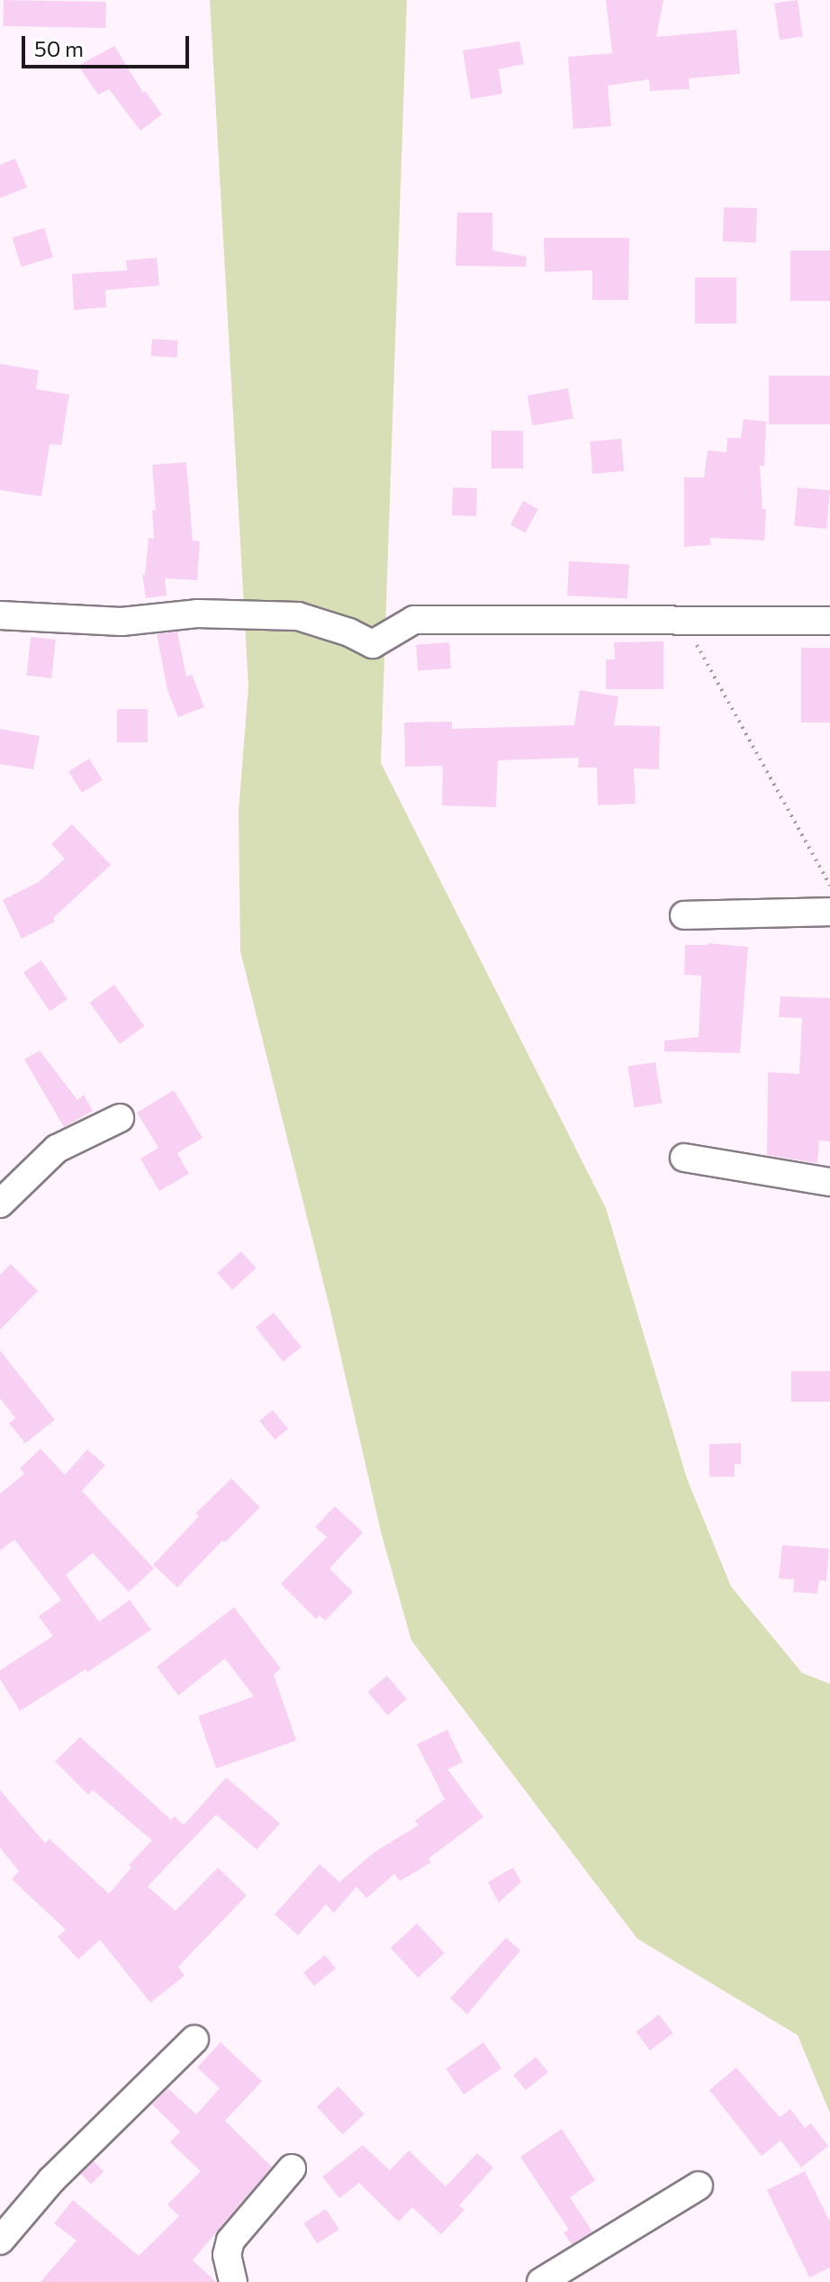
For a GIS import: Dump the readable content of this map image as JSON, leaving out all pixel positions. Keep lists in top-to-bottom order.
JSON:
{
  "scale_bar": "50 m"
}
